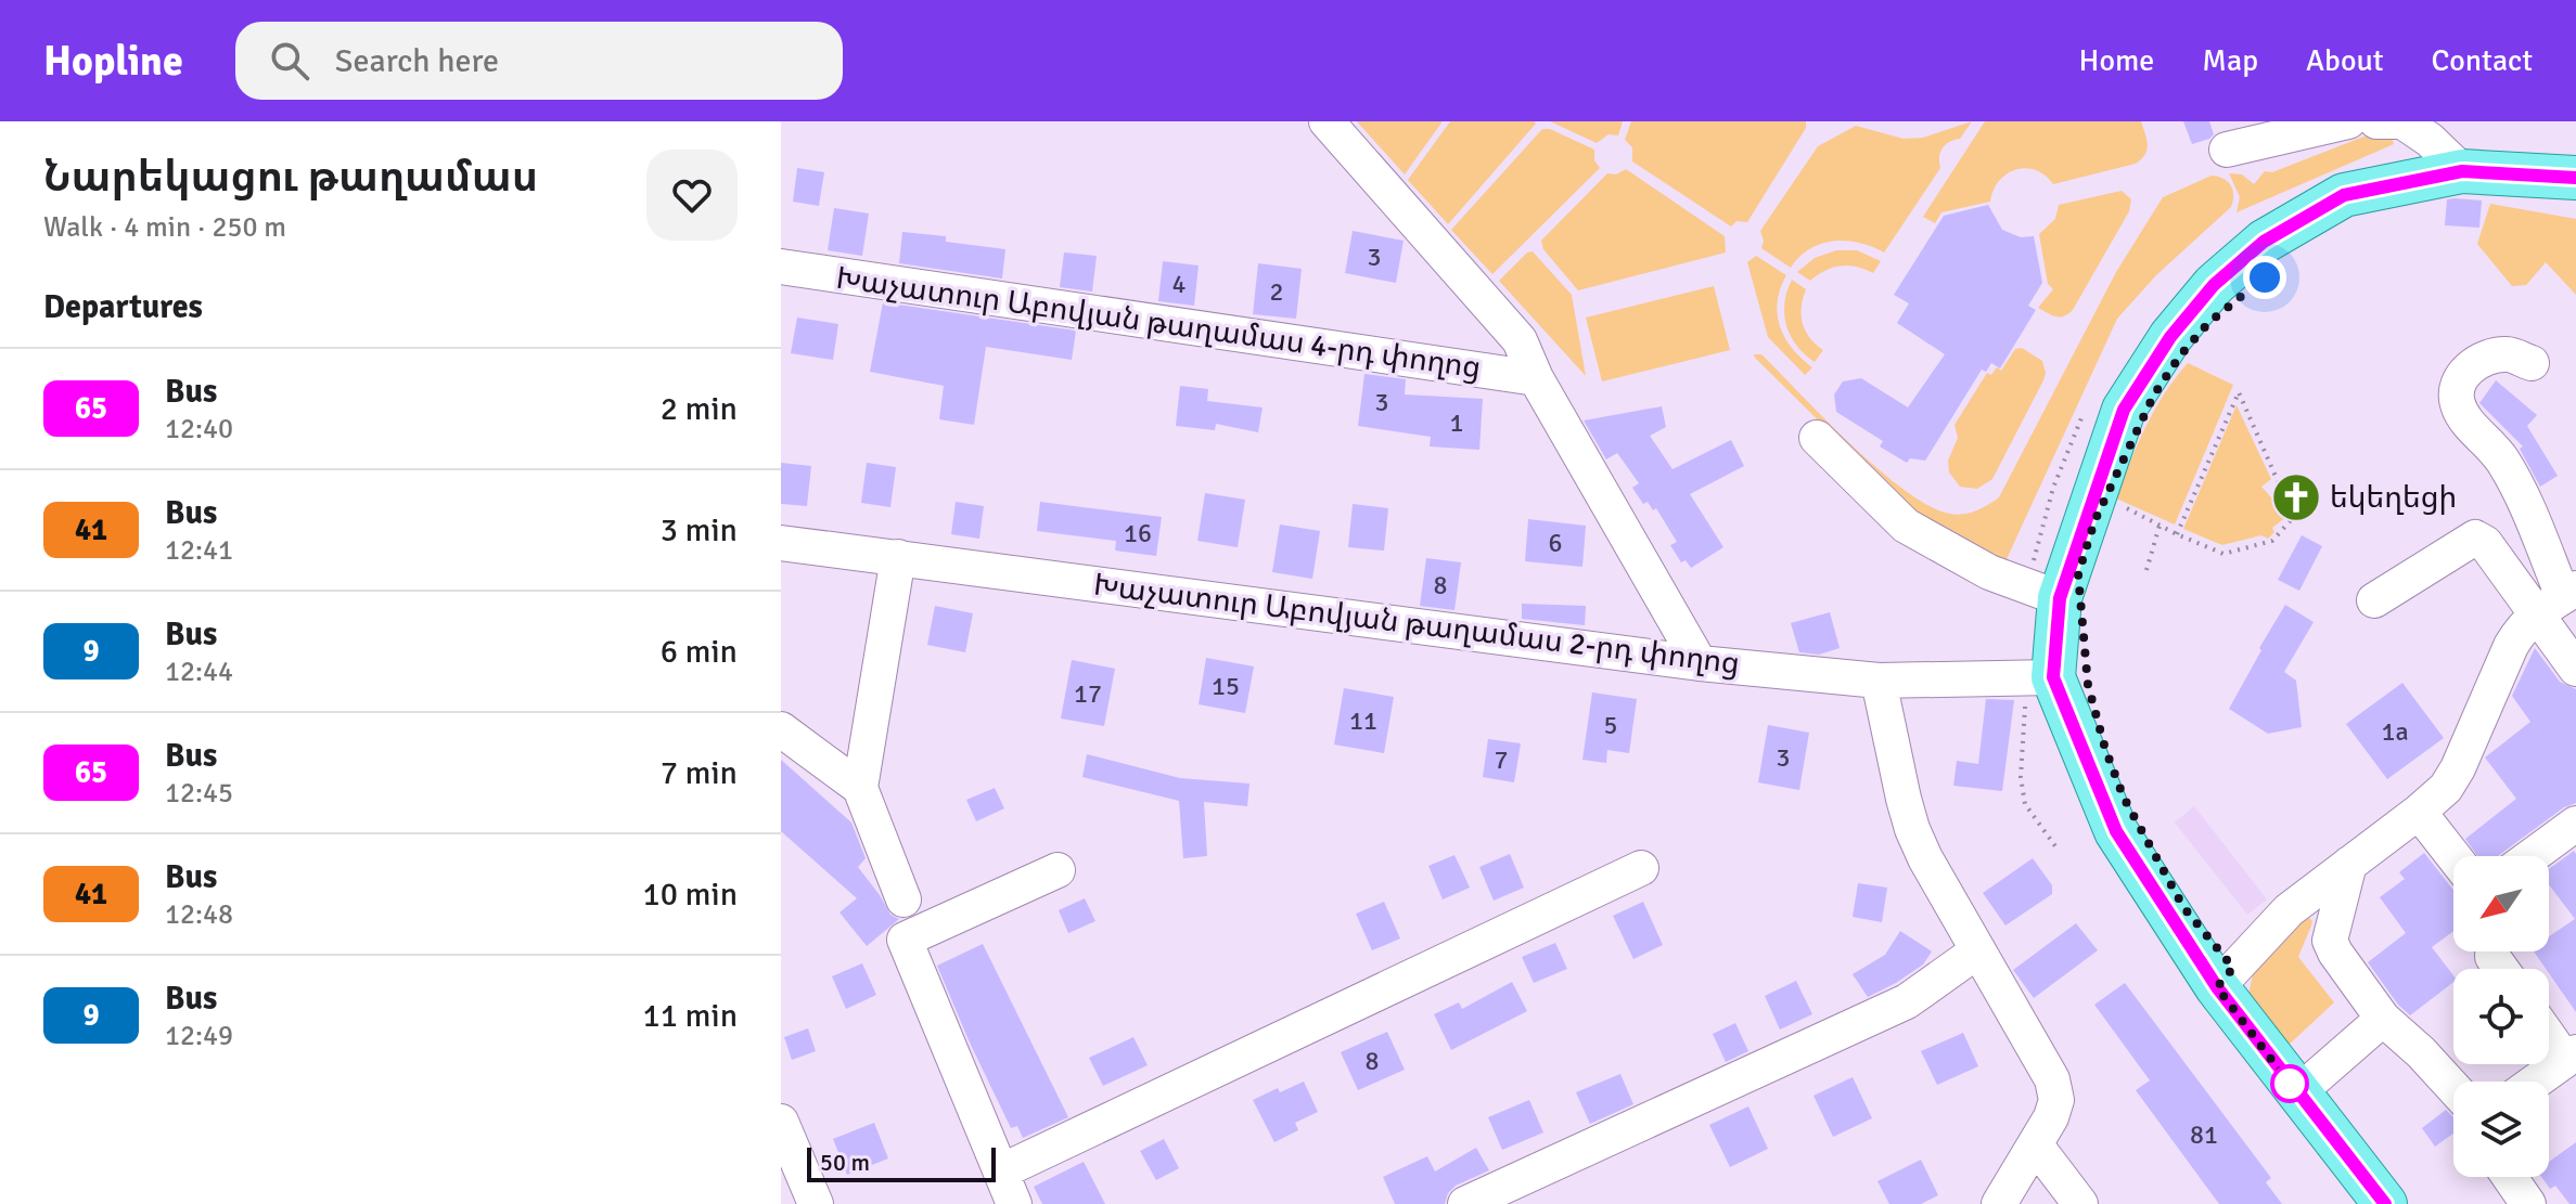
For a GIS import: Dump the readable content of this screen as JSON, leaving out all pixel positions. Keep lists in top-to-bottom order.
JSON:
{
  "streets": {
    "street": ["Խաչատուր Աբովյան թաղամաս 4-րդ փողոց", "Խաչատուր Աբովյան թաղամաս 2-րդ փողոց"]
  },
  "places": {
    "church": ["եկեղեցի"]
  },
  "lines": ["bus line 65"],
  "house_numbers": [
    "3",
    "4",
    "2",
    "3",
    "1",
    "16",
    "6",
    "8",
    "15",
    "17",
    "11",
    "5",
    "1a",
    "3",
    "7",
    "8",
    "81"
  ],
  "scale_bar": "50 m",
  "north": "bottom left",
  "page": {
    "header": "Hopline",
    "search": "Search here",
    "nav": [
      "Home",
      "Map",
      "About",
      "Contact"
    ],
    "heading": [
      ["Նարեկացու թաղամաս", "Walk · 4 min · 250 m"],
      "Departures"
    ],
    "list": [
      {
        "mark": "65",
        "name": "Bus",
        "note": "12:40",
        "value": "2 min"
      },
      {
        "mark": "41",
        "name": "Bus",
        "note": "12:41",
        "value": "3 min"
      },
      {
        "mark": "9",
        "name": "Bus",
        "note": "12:44",
        "value": "6 min"
      },
      {
        "mark": "65",
        "name": "Bus",
        "note": "12:45",
        "value": "7 min"
      },
      {
        "mark": "41",
        "name": "Bus",
        "note": "12:48",
        "value": "10 min"
      },
      {
        "mark": "9",
        "name": "Bus",
        "note": "12:49",
        "value": "11 min"
      }
    ],
    "scale": "50 m"
  }
}
